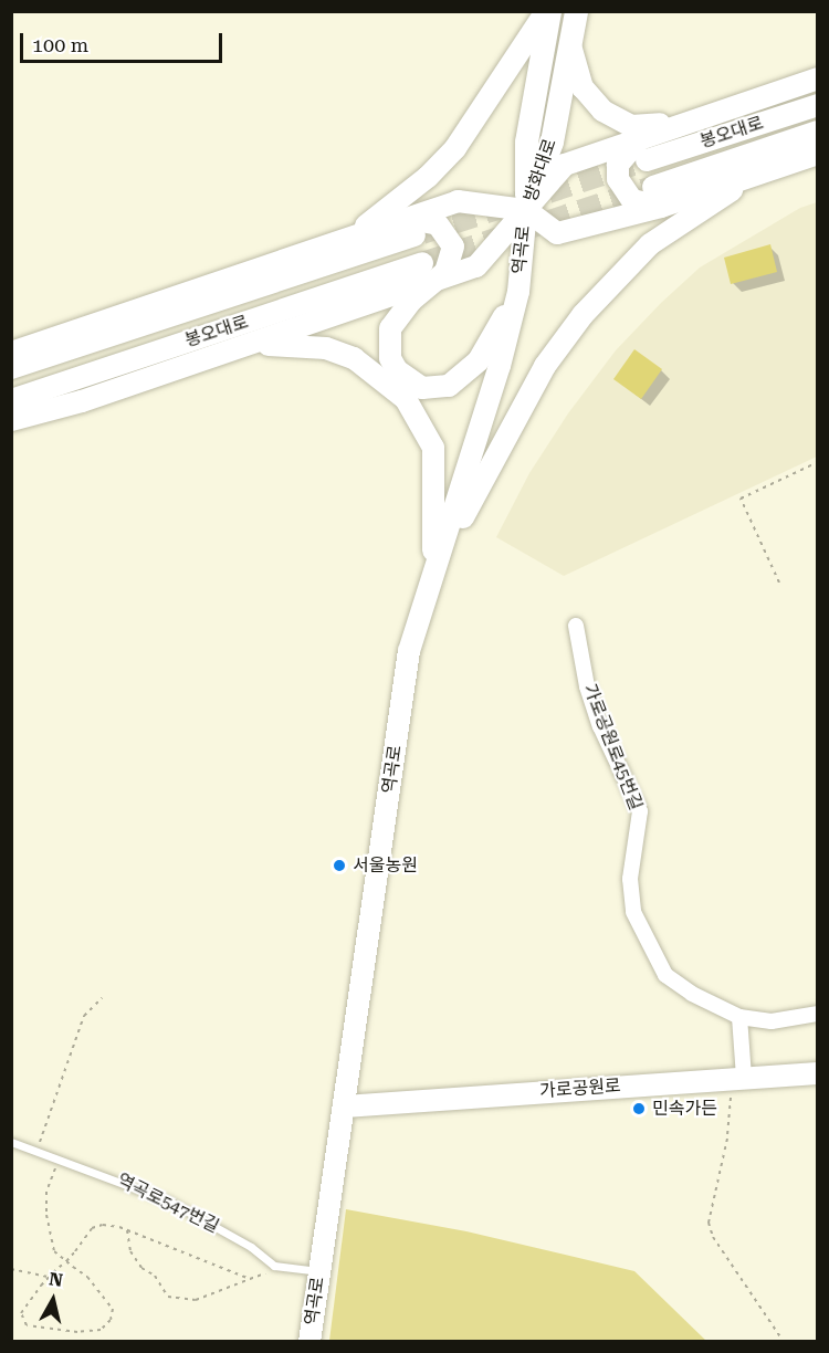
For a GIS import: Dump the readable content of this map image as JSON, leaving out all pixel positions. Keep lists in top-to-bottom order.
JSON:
{
  "streets": {
    "main road": ["방화대로"],
    "street": [
      "봉오대로",
      "역곡로",
      "가로공원로45번길",
      "가로공원로"
    ],
    "lane": ["역곡로547번길"]
  },
  "crossings": [
    ["방화대로", "역곡로"],
    ["역곡로", "가로공원로"],
    ["역곡로", "역곡로547번길"]
  ],
  "places": ["서울농원", "민속가든"],
  "scale_bar": "100 m",
  "north": "top"
}
